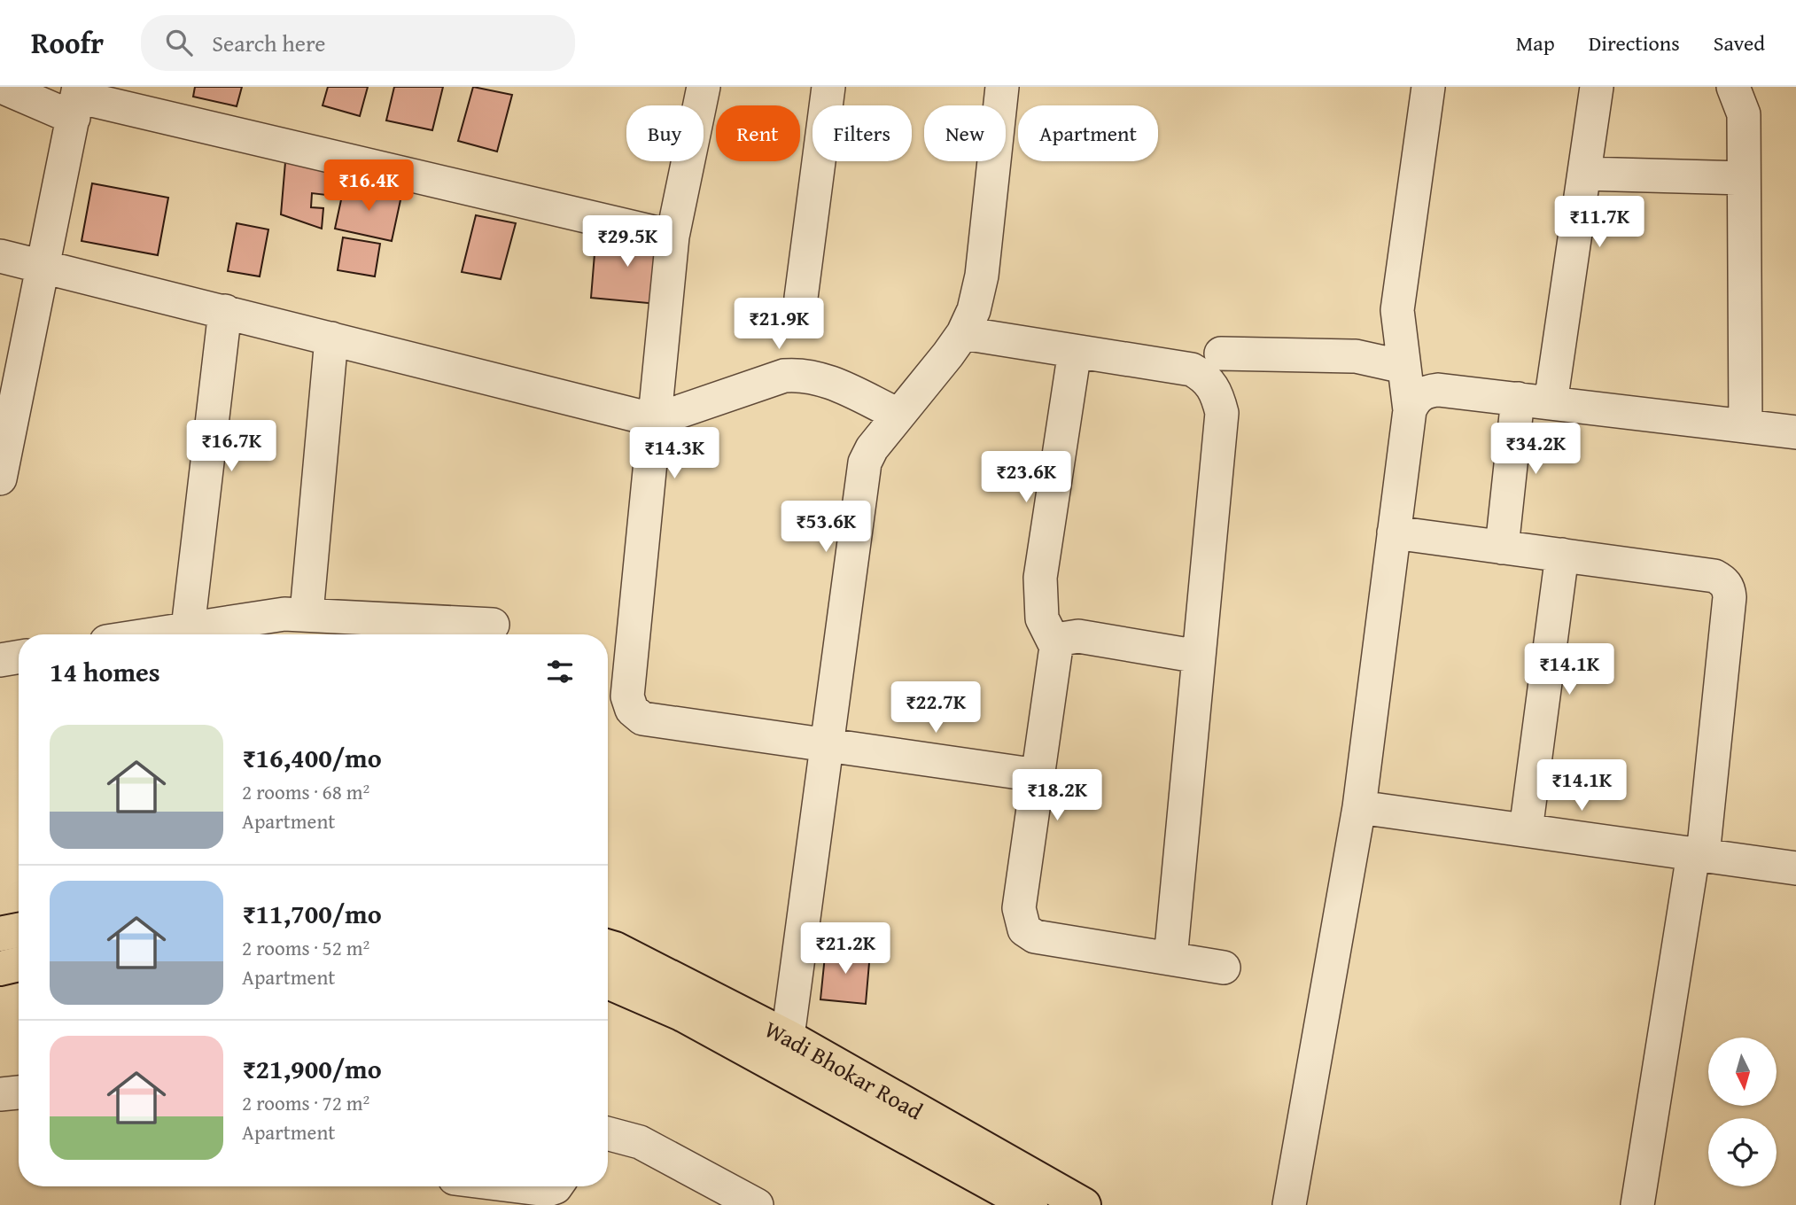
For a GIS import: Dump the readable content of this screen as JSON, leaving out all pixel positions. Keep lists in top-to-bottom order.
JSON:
{
  "streets": {
    "main road": ["Wadi Bhokar Road"]
  },
  "north": "bottom",
  "page": {
    "header": "Roofr",
    "search": "Search here",
    "nav": ["Map", "Directions", "Saved"],
    "chip": [
      "Buy",
      "Rent",
      "Filters",
      "New",
      "Apartment"
    ],
    "price": [
      "₹16.4K",
      "₹11.7K",
      "₹29.5K",
      "₹21.9K",
      "₹16.7K",
      "₹34.2K",
      "₹14.3K",
      "₹23.6K",
      "₹53.6K",
      "₹14.1K",
      "₹22.7K",
      "₹14.1K",
      "₹18.2K",
      "₹21.2K"
    ],
    "heading": "14 homes",
    "list": [
      {
        "name": "₹16,400/mo",
        "note": "2 rooms · 68 m² · Apartment"
      },
      {
        "name": "₹11,700/mo",
        "note": "2 rooms · 52 m² · Apartment"
      },
      {
        "name": "₹21,900/mo",
        "note": "2 rooms · 72 m² · Apartment"
      }
    ]
  }
}
